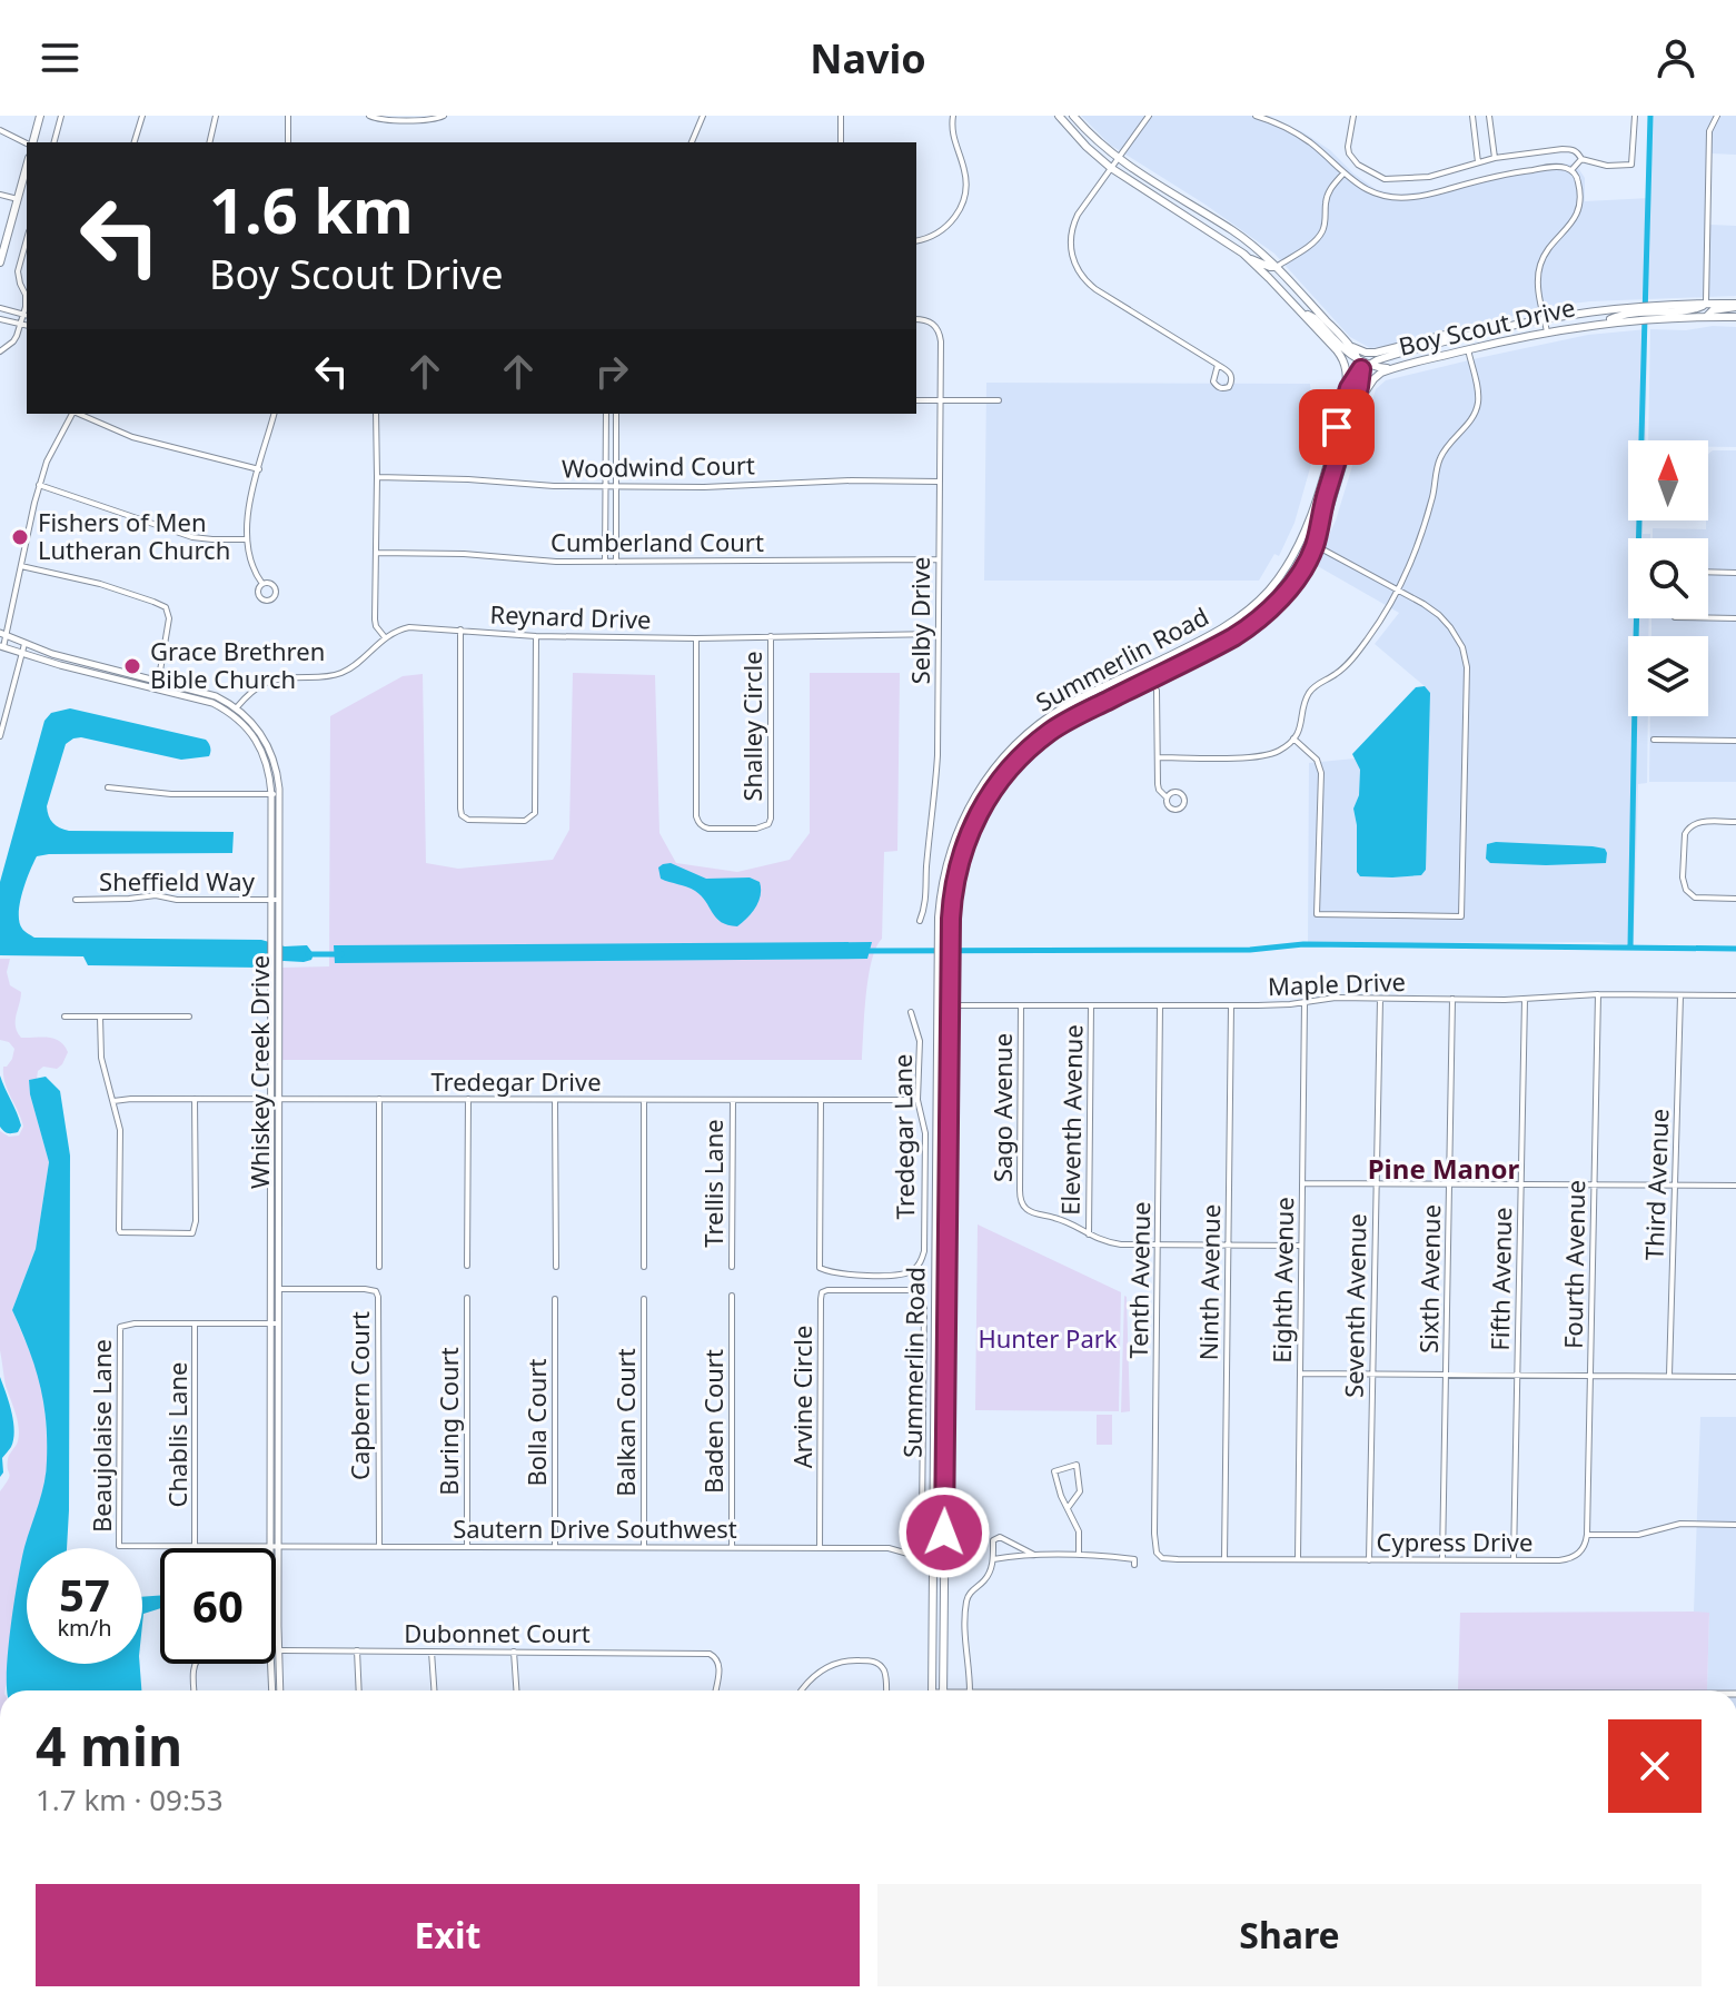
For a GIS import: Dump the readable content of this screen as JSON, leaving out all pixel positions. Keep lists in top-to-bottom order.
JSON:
{
  "streets": {
    "main road": ["Boy Scout Drive", "Summerlin Road"],
    "street": [
      "Woodwind Court",
      "Cumberland Court",
      "Reynard Drive",
      "Selby Drive",
      "Shalley Circle",
      "Sheffield Way",
      "Maple Drive",
      "Whiskey Creek Drive",
      "Tredegar Drive",
      "Sago Avenue",
      "Eleventh Avenue",
      "Tredegar Lane",
      "Trellis Lane",
      "Third Avenue",
      "Fourth Avenue",
      "Sixth Avenue",
      "Fifth Avenue",
      "Tenth Avenue",
      "Eighth Avenue",
      "Ninth Avenue",
      "Seventh Avenue",
      "Capbern Court",
      "Arvine Circle",
      "Buring Court",
      "Baden Court",
      "Bolla Court",
      "Balkan Court",
      "Chablis Lane",
      "Beaujolaise Lane",
      "Sautern Drive Southwest",
      "Cypress Drive",
      "Dubonnet Court"
    ]
  },
  "crossings": [
    ["Boy Scout Drive", "Summerlin Road"],
    ["Woodwind Court", "Selby Drive"],
    ["Cumberland Court", "Selby Drive"],
    ["Reynard Drive", "Selby Drive"],
    ["Reynard Drive", "Shalley Circle"],
    ["Reynard Drive", "Whiskey Creek Drive"],
    ["Summerlin Road", "Maple Drive"],
    ["Sheffield Way", "Whiskey Creek Drive"],
    ["Maple Drive", "Sago Avenue"],
    ["Maple Drive", "Eleventh Avenue"],
    ["Maple Drive", "Third Avenue"],
    ["Maple Drive", "Fourth Avenue"],
    ["Maple Drive", "Sixth Avenue"],
    ["Maple Drive", "Fifth Avenue"],
    ["Maple Drive", "Tenth Avenue"],
    ["Maple Drive", "Eighth Avenue"],
    ["Maple Drive", "Ninth Avenue"],
    ["Maple Drive", "Seventh Avenue"],
    ["Whiskey Creek Drive", "Tredegar Drive"],
    ["Whiskey Creek Drive", "Capbern Court"],
    ["Whiskey Creek Drive", "Sautern Drive Southwest"],
    ["Tredegar Drive", "Tredegar Lane"],
    ["Tredegar Drive", "Trellis Lane"],
    ["Sago Avenue", "Eleventh Avenue"],
    ["Fourth Avenue", "Cypress Drive"],
    ["Sixth Avenue", "Cypress Drive"],
    ["Fifth Avenue", "Cypress Drive"],
    ["Tenth Avenue", "Cypress Drive"],
    ["Eighth Avenue", "Cypress Drive"],
    ["Ninth Avenue", "Cypress Drive"],
    ["Seventh Avenue", "Cypress Drive"],
    ["Capbern Court", "Sautern Drive Southwest"],
    ["Arvine Circle", "Sautern Drive Southwest"],
    ["Buring Court", "Sautern Drive Southwest"],
    ["Baden Court", "Sautern Drive Southwest"],
    ["Bolla Court", "Sautern Drive Southwest"],
    ["Balkan Court", "Sautern Drive Southwest"],
    ["Chablis Lane", "Beaujolaise Lane"],
    ["Chablis Lane", "Sautern Drive Southwest"],
    ["Beaujolaise Lane", "Sautern Drive Southwest"]
  ],
  "districts": ["Pine Manor"],
  "parks": ["Hunter Park"],
  "places": ["Fishers of Men Lutheran Church", "Grace Brethren Bible Church"],
  "north": "top",
  "page": {
    "header": "Navio",
    "turn": ["1.6 km", "Boy Scout Drive"],
    "speed": "57 km/h",
    "limit": "60",
    "heading": ["4 min", "1.7 km · 09:53"],
    "buttons": ["Exit", "Share"]
  }
}
